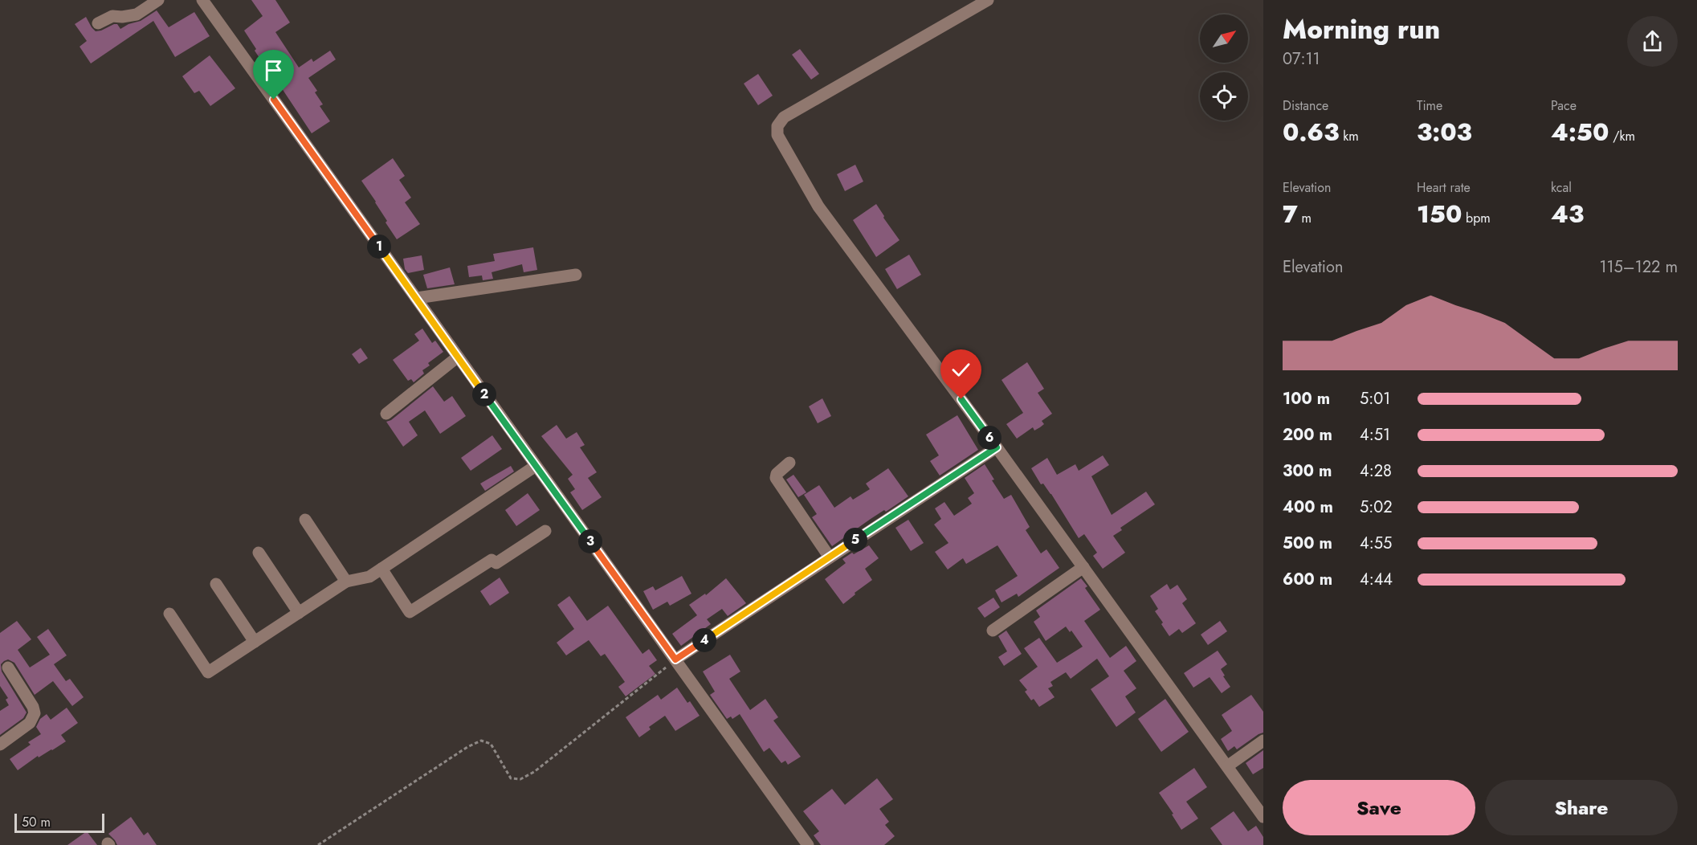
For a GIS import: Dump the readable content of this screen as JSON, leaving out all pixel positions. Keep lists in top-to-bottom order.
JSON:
{
  "scale_bar": "50 m",
  "north": "top right",
  "page": {
    "heading": ["Morning run", "07:11"],
    "stats": [
      ["Distance", "0.63 km"],
      ["Time", "3:03"],
      ["Pace", "4:50 /km"],
      ["Elevation", "7 m"],
      ["Heart rate", "150 bpm"],
      ["kcal", "43"]
    ],
    "pins": [
      "1",
      "2",
      "6",
      "5",
      "3",
      "4"
    ],
    "chart": ["Elevation", "115–122 m"],
    "list": [
      {
        "name": "100 m",
        "note": "5:01"
      },
      {
        "name": "200 m",
        "note": "4:51"
      },
      {
        "name": "300 m",
        "note": "4:28"
      },
      {
        "name": "400 m",
        "note": "5:02"
      },
      {
        "name": "500 m",
        "note": "4:55"
      },
      {
        "name": "600 m",
        "note": "4:44"
      }
    ],
    "buttons": ["Save", "Share"],
    "scale": "50 m"
  }
}
